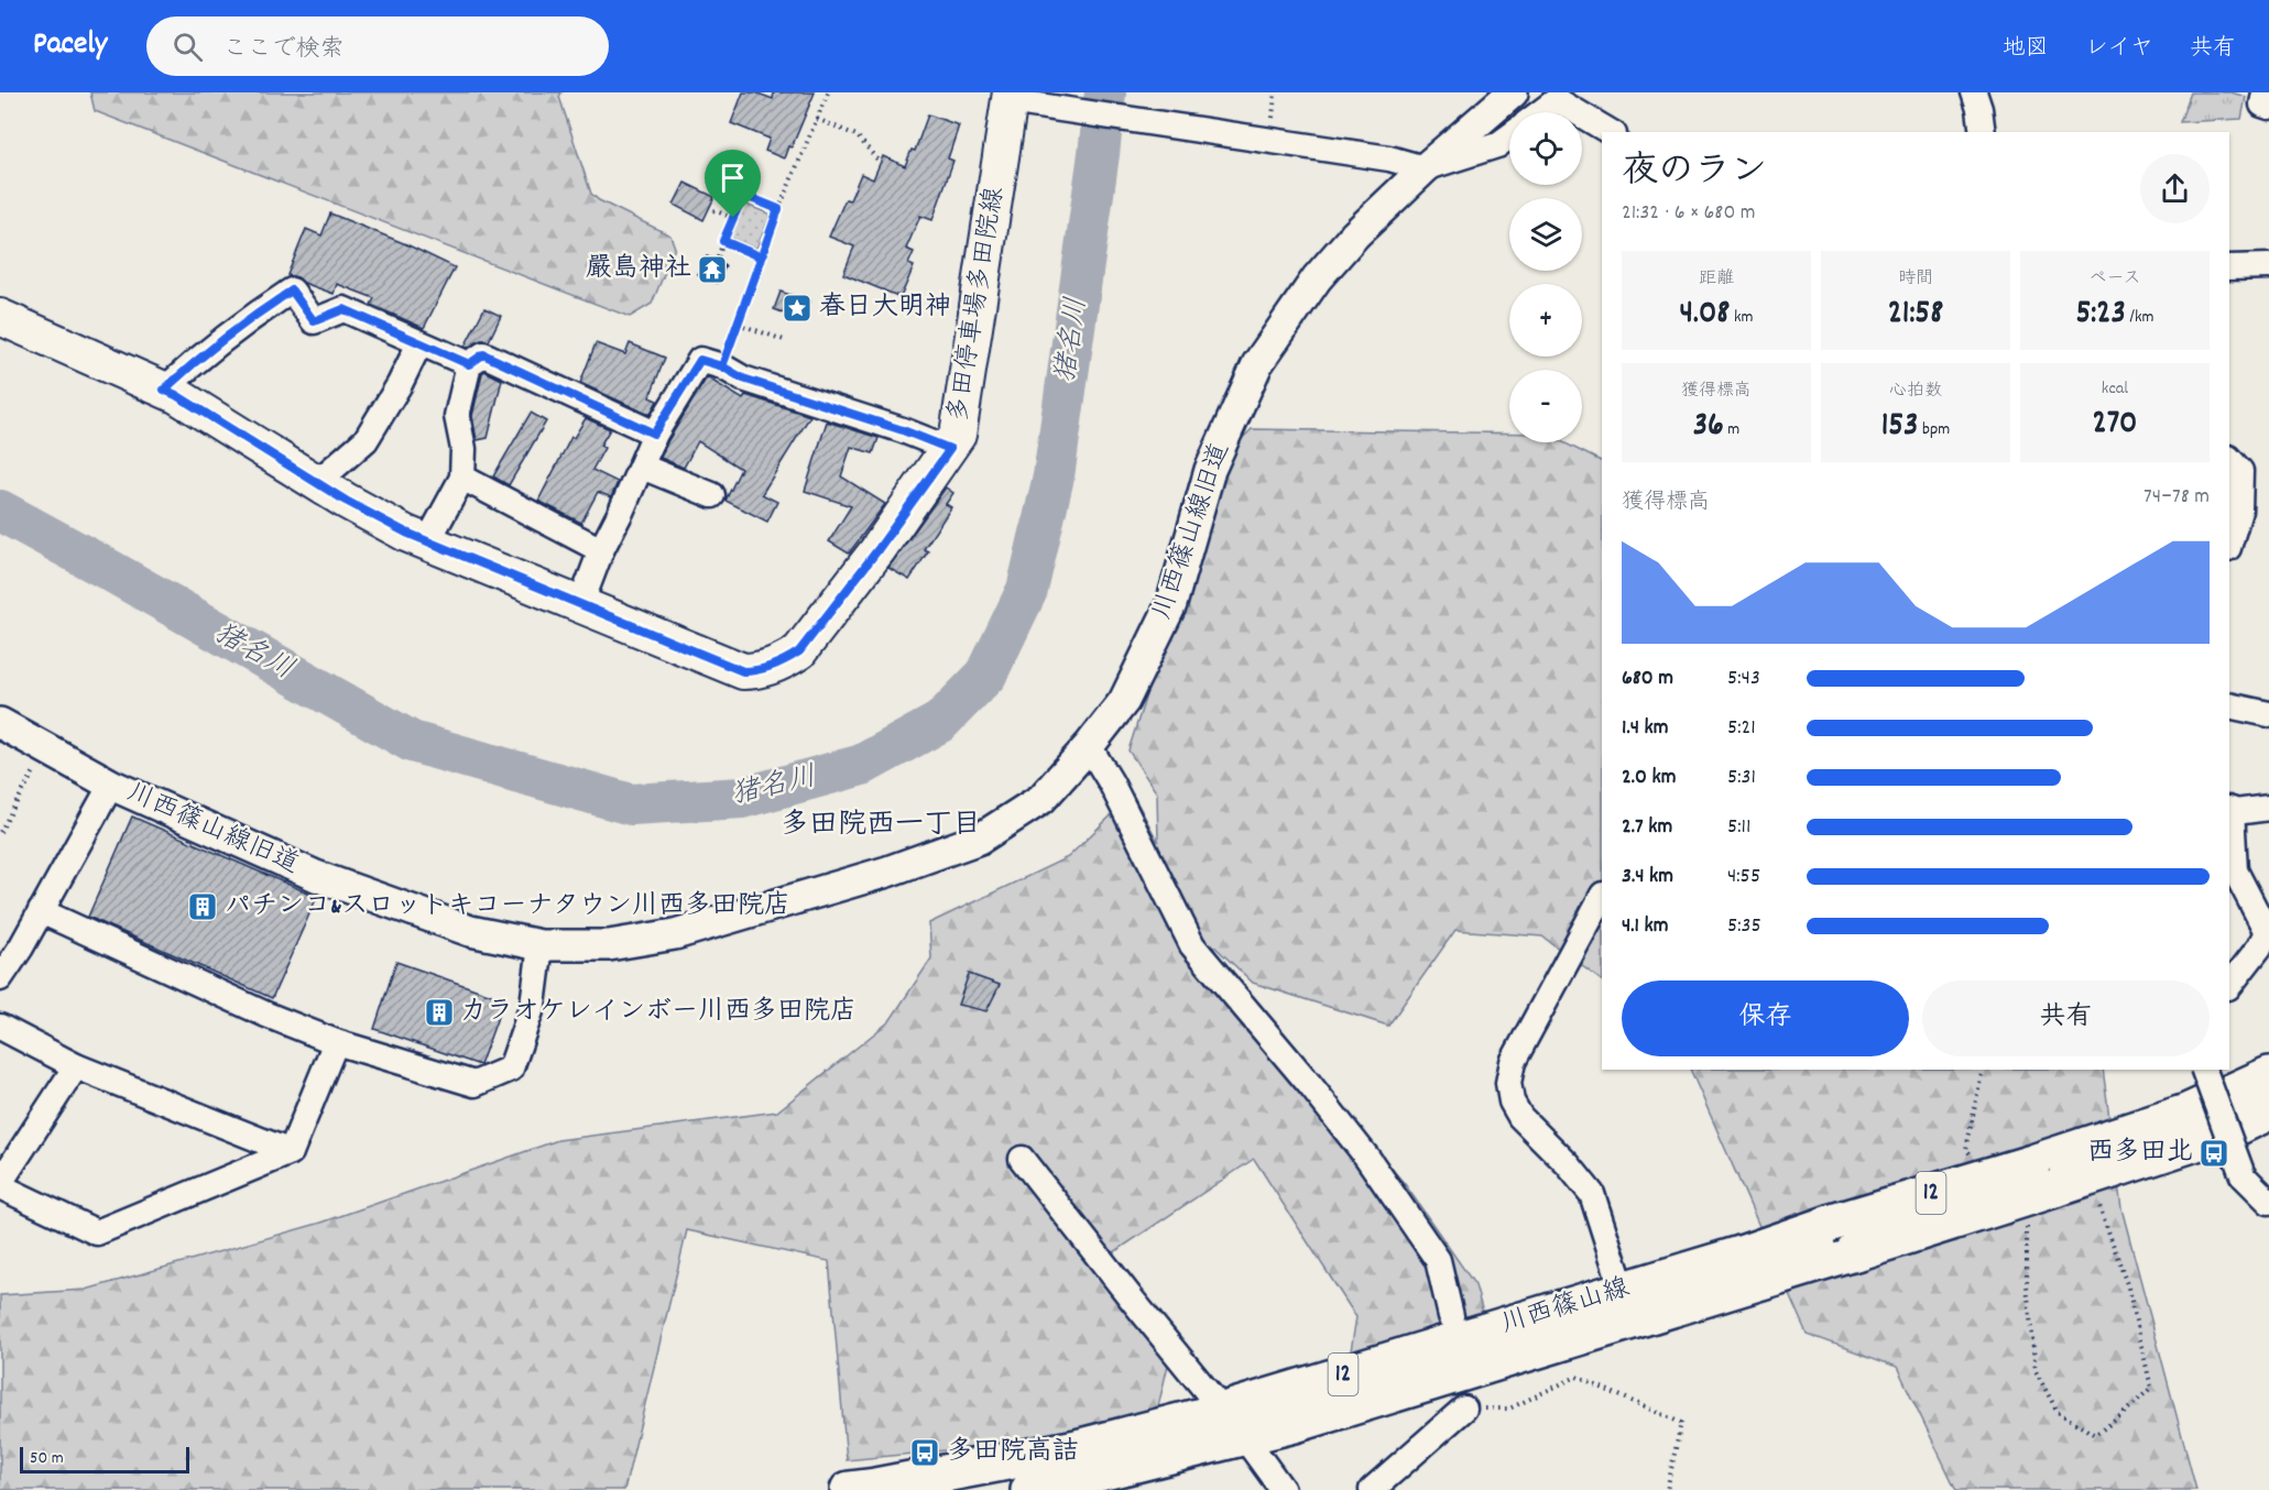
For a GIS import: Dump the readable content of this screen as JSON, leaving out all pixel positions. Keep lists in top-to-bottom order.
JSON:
{
  "streets": {
    "main road": ["多田停車場多田院線", "12", "川西篠山線"],
    "street": ["川西篠山線旧道"]
  },
  "districts": ["多田院西一丁目"],
  "water": ["猪名川"],
  "places": {
    "temple": ["嚴島神社"],
    "place": ["春日大明神"],
    "building": ["パチンコ&スロットキコーナタウン川西多田院店", "カラオケレインボー川西多田院店"],
    "bus stop": ["西多田北", "多田院高詰"]
  },
  "scale_bar": "50 m",
  "page": {
    "header": "Pacely",
    "search": "ここで検索",
    "nav": ["地図", "レイヤ", "共有"],
    "map_buttons": ["+", "−"],
    "heading": ["夜のラン", "21:32 · 6 × 680 m"],
    "stats": [
      ["距離", "4.08 km"],
      ["時間", "21:58"],
      ["ペース", "5:23 /km"],
      ["獲得標高", "36 m"],
      ["心拍数", "153 bpm"],
      ["kcal", "270"]
    ],
    "chart": ["獲得標高", "74–78 m"],
    "list": [
      {
        "name": "680 m",
        "note": "5:43"
      },
      {
        "name": "1.4 km",
        "note": "5:21"
      },
      {
        "name": "2.0 km",
        "note": "5:31"
      },
      {
        "name": "2.7 km",
        "note": "5:11"
      },
      {
        "name": "3.4 km",
        "note": "4:55"
      },
      {
        "name": "4.1 km",
        "note": "5:35"
      }
    ],
    "buttons": ["保存", "共有"],
    "scale": "50 m"
  }
}
